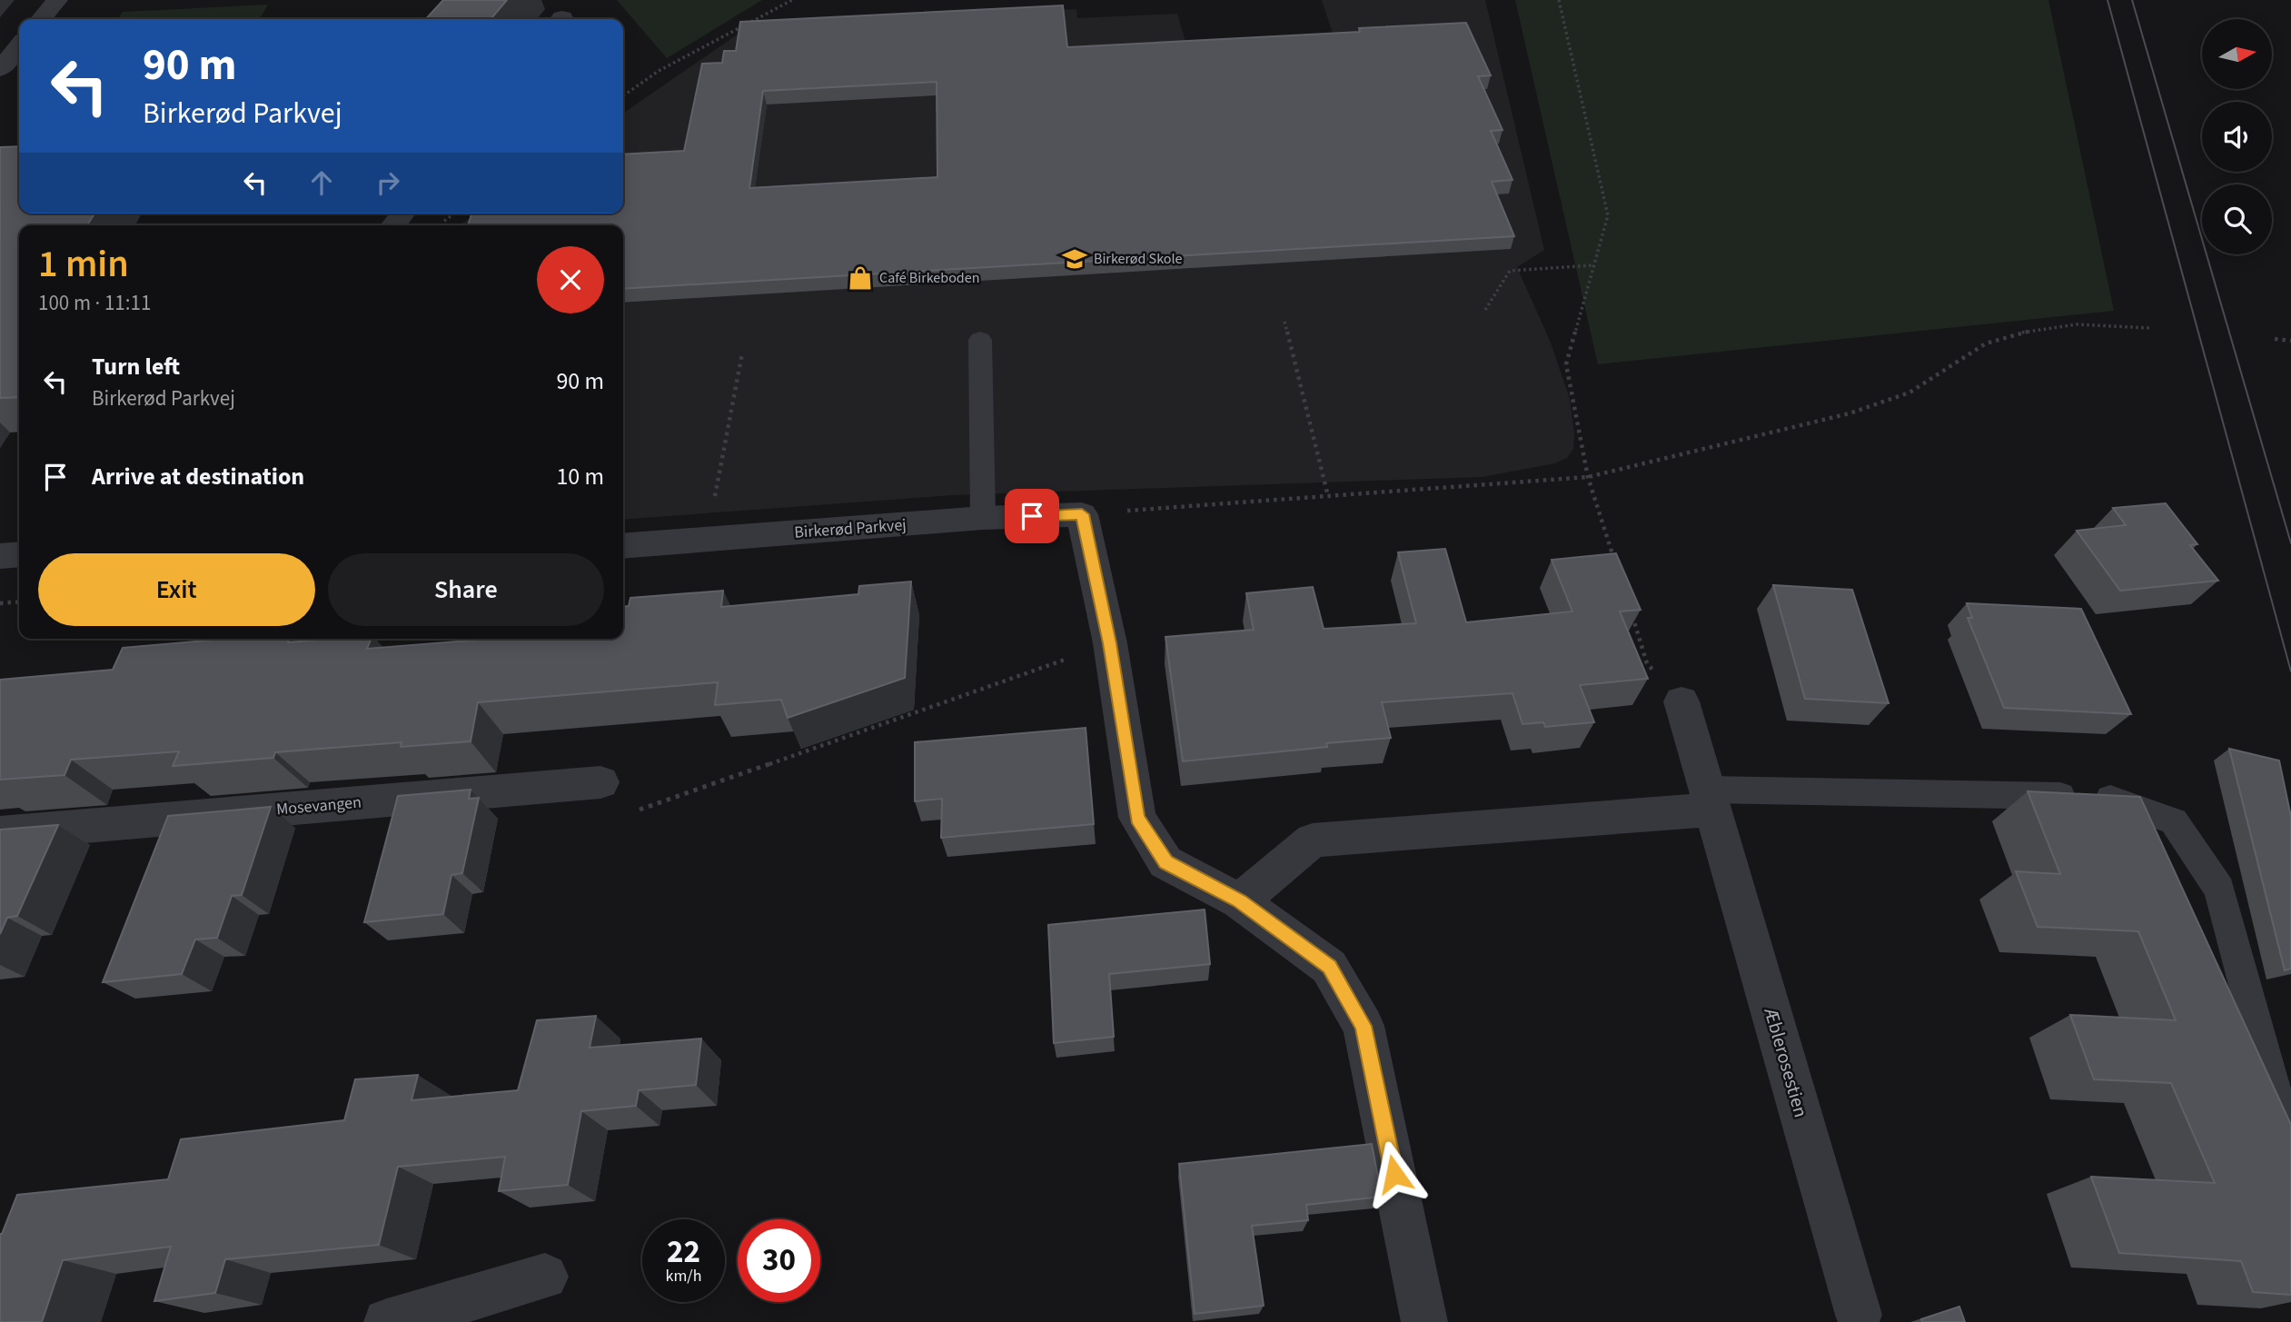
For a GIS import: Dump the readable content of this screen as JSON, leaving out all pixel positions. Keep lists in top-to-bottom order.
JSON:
{
  "streets": {
    "street": ["Birkerød Parkvej", "Mosevangen", "Æblerosestien"]
  },
  "places": {
    "school or university": ["Birkerød Skole"],
    "shop": ["Café Birkeboden"]
  },
  "north": "right",
  "page": {
    "turn": ["90 m", "Birkerød Parkvej"],
    "heading": ["1 min", "100 m · 11:11"],
    "list": [
      {
        "name": "Turn left",
        "note": "Birkerød Parkvej",
        "value": "90 m"
      },
      {
        "name": "Arrive at destination",
        "value": "10 m"
      }
    ],
    "buttons": ["Exit", "Share"],
    "speed": "22 km/h",
    "limit": "30"
  }
}
